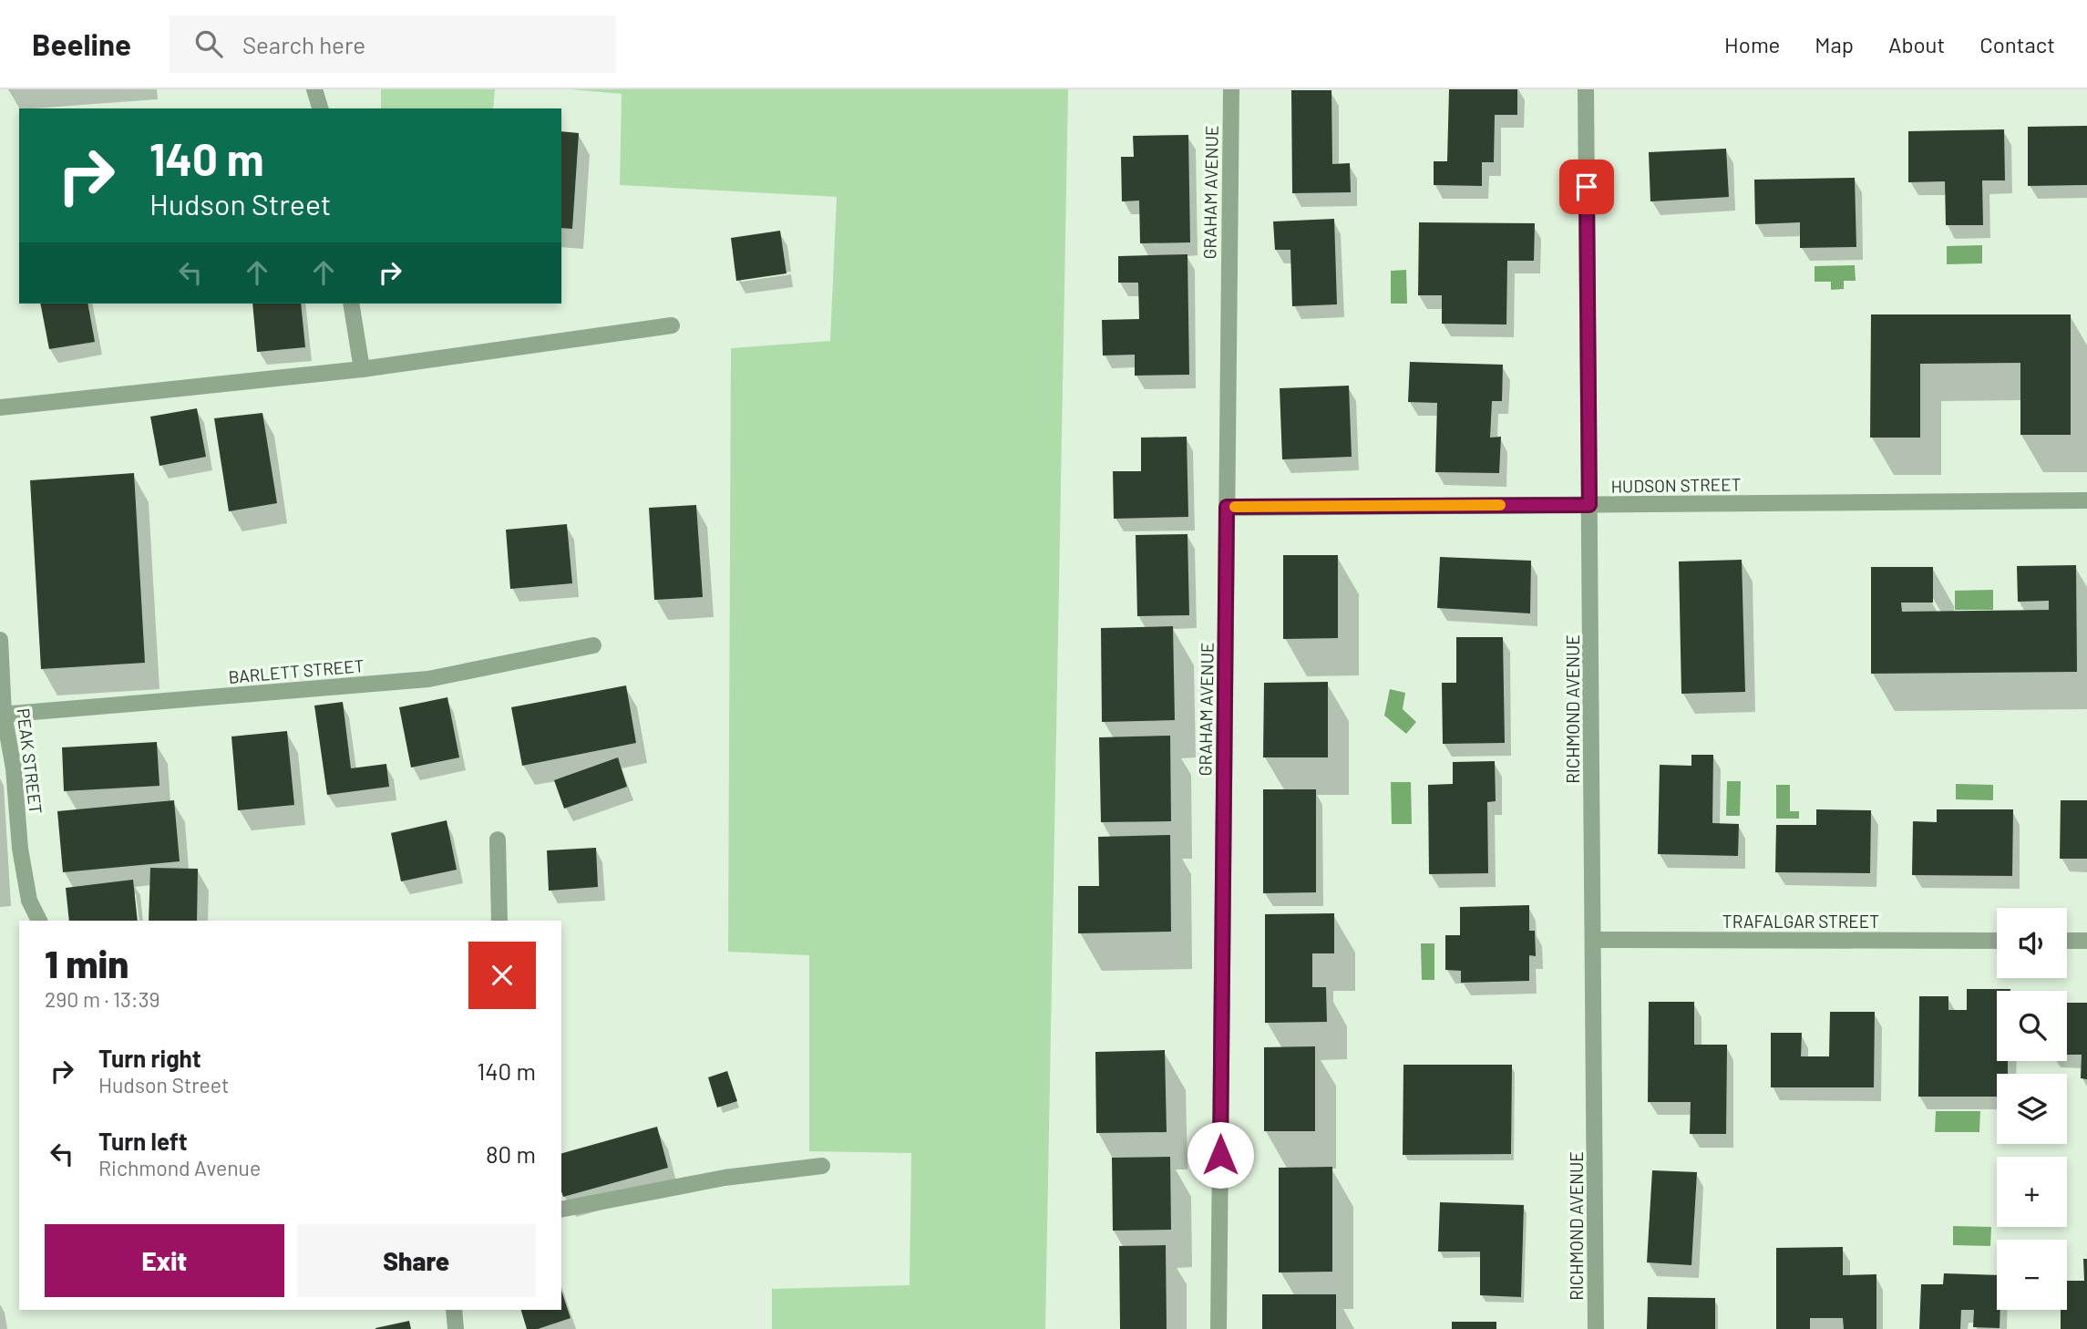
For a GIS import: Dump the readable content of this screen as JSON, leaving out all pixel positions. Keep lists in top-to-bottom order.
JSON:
{
  "streets": {
    "street": [
      "GRAHAM AVENUE",
      "HUDSON STREET",
      "BARLETT STREET",
      "RICHMOND AVENUE",
      "PEAK STREET",
      "TRAFALGAR STREET"
    ]
  },
  "crossings": [
    ["GRAHAM AVENUE", "HUDSON STREET"],
    ["HUDSON STREET", "RICHMOND AVENUE"],
    ["BARLETT STREET", "PEAK STREET"],
    ["RICHMOND AVENUE", "TRAFALGAR STREET"]
  ],
  "page": {
    "header": "Beeline",
    "search": "Search here",
    "nav": [
      "Home",
      "Map",
      "About",
      "Contact"
    ],
    "turn": ["140 m", "Hudson Street"],
    "map_buttons": ["+", "−"],
    "heading": ["1 min", "290 m · 13:39"],
    "list": [
      {
        "name": "Turn right",
        "note": "Hudson Street",
        "value": "140 m"
      },
      {
        "name": "Turn left",
        "note": "Richmond Avenue",
        "value": "80 m"
      }
    ],
    "buttons": ["Exit", "Share"]
  }
}
